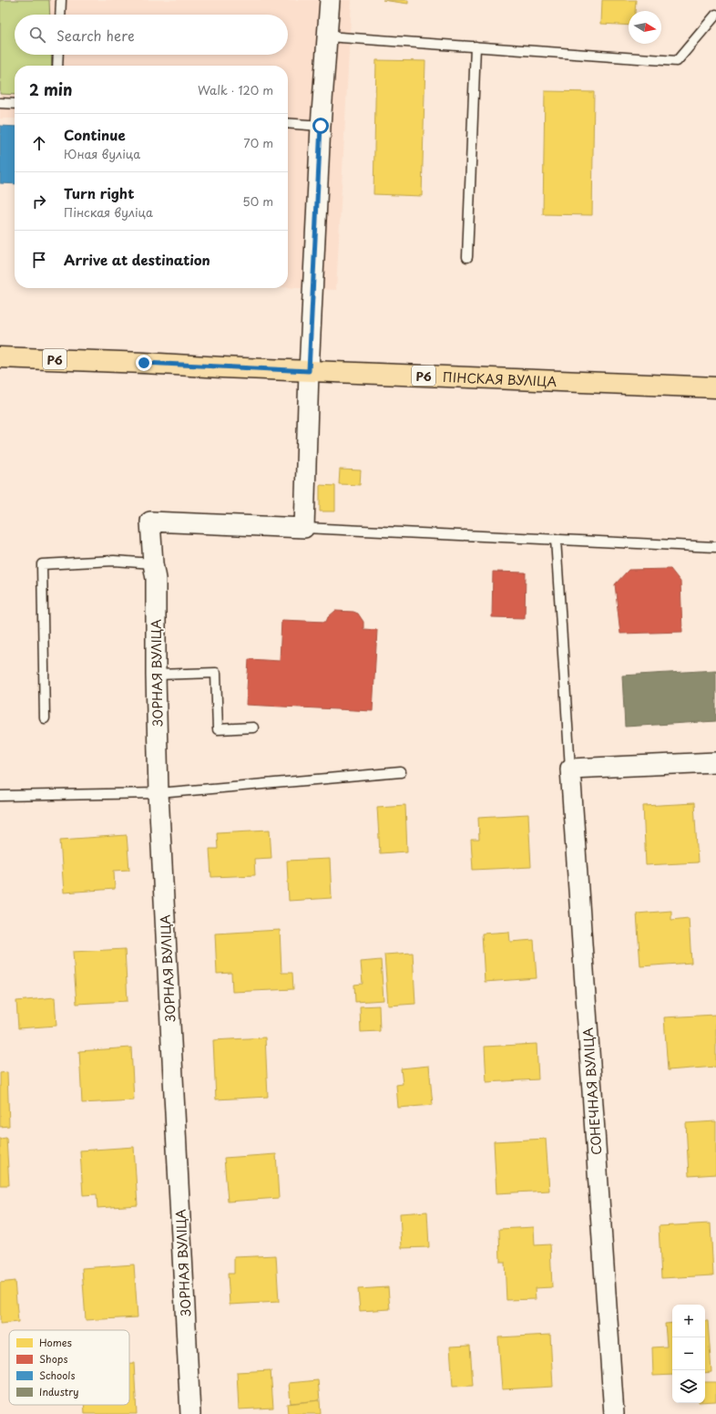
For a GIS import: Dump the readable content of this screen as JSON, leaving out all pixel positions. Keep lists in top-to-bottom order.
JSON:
{
  "streets": {
    "main road": ["Р6", "ПІНСКАЯ ВУЛІЦА"],
    "street": ["ЗОРНАЯ ВУЛІЦА", "СОНЕЧНАЯ ВУЛІЦА"]
  },
  "legend": [
    "Homes",
    "Shops",
    "Schools",
    "Industry"
  ],
  "north": "right",
  "page": {
    "search": "Search here",
    "heading": ["2 min", "Walk · 120 m"],
    "list": [
      ["Continue", "Юная вуліца", "70 m"],
      ["Turn right", "Пінская вуліца", "50 m"],
      "Arrive at destination"
    ],
    "map_buttons": ["+", "−"]
  }
}
